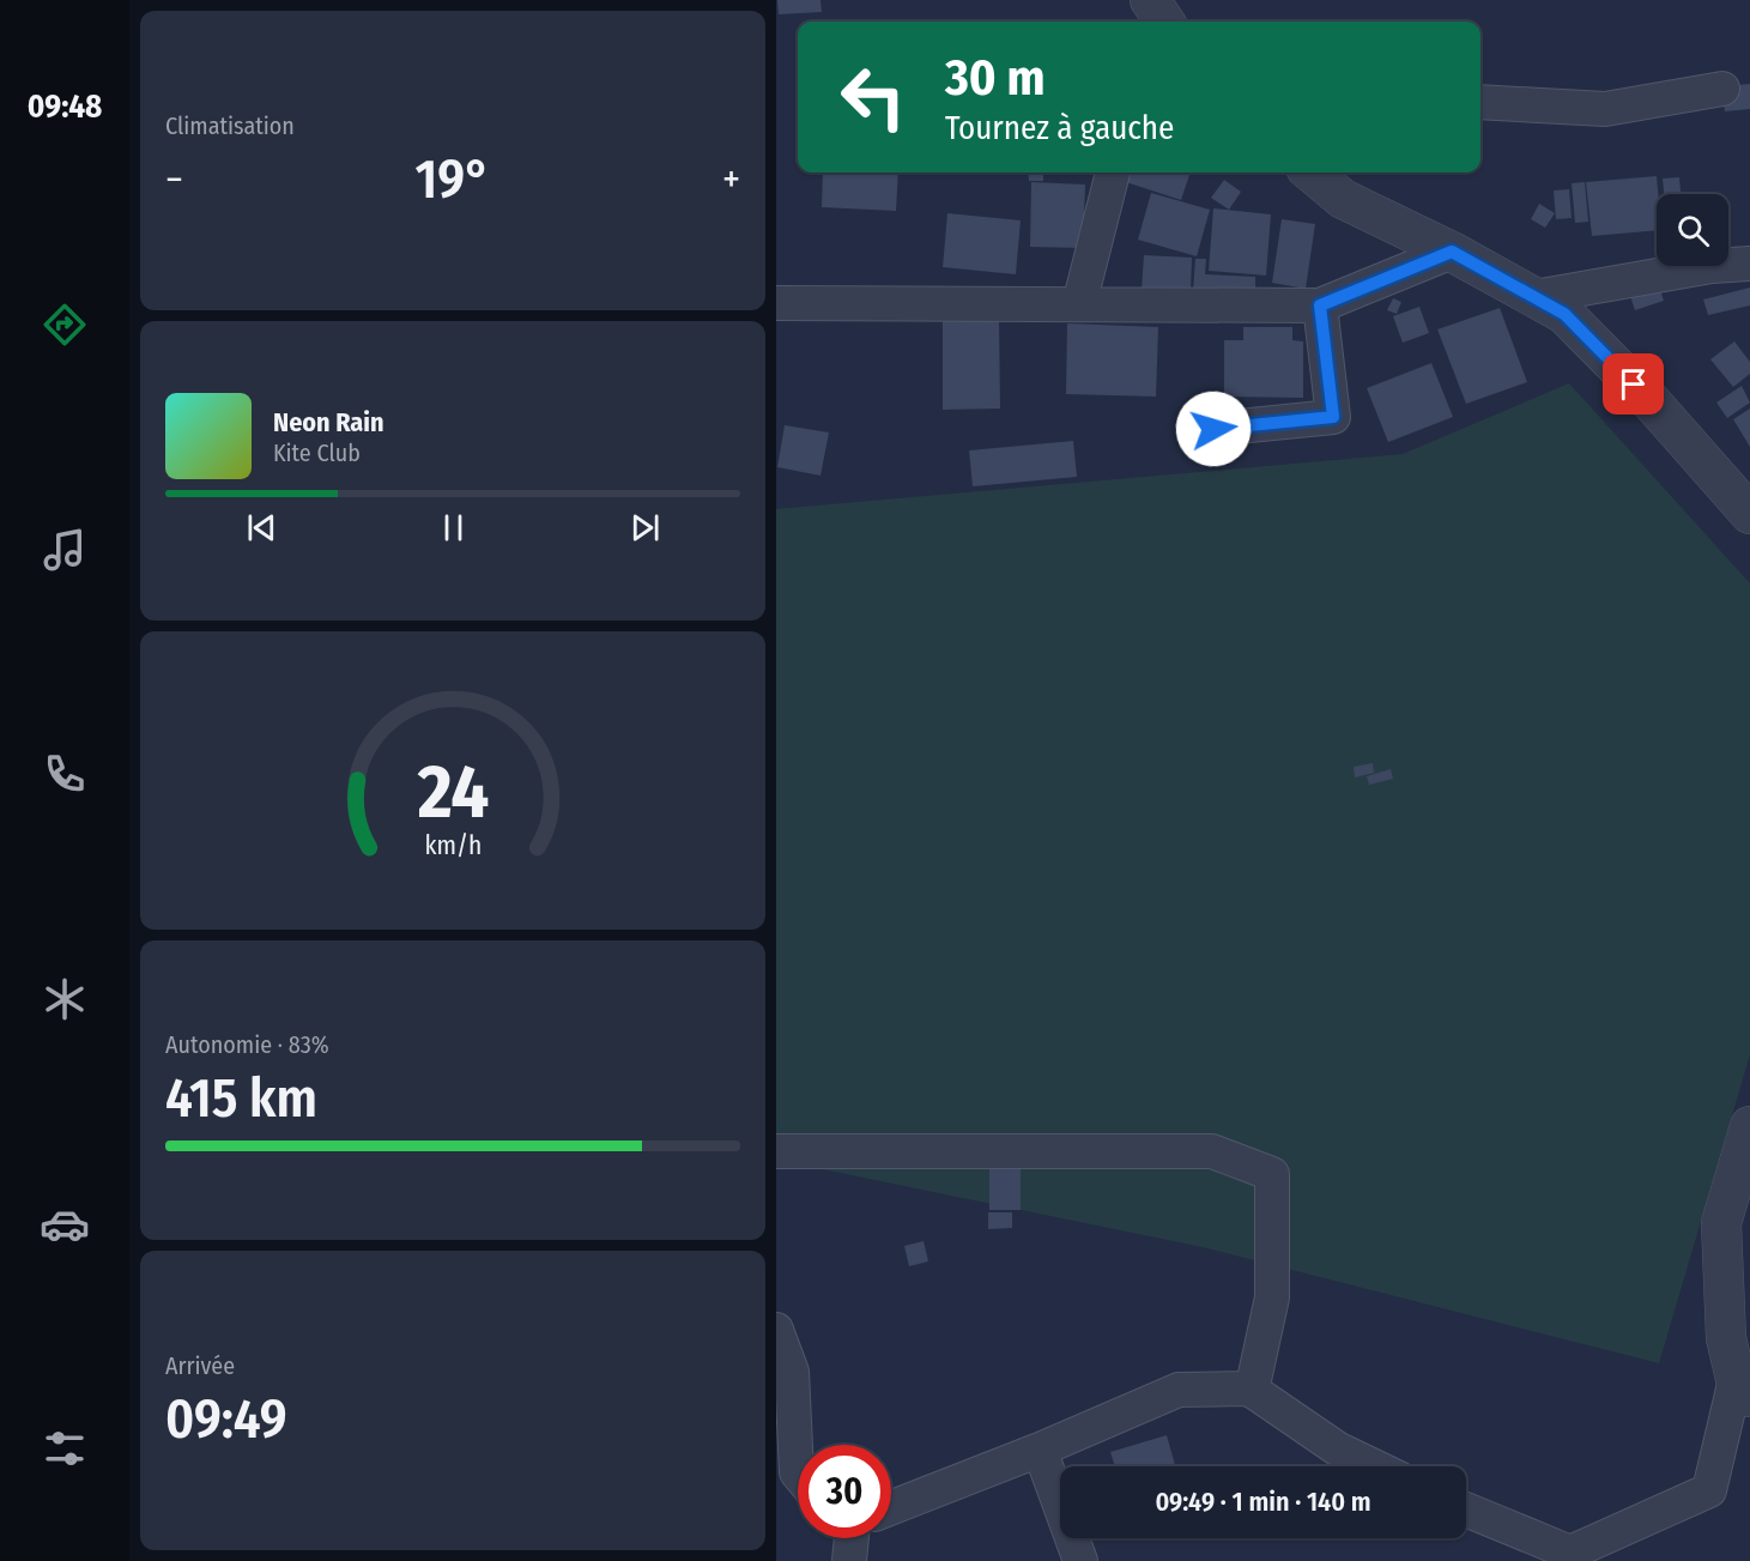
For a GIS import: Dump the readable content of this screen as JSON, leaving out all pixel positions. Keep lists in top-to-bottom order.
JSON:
{
  "page": {
    "tabs": "09:48",
    "tile": [
      "Climatisation",
      ["Autonomie · 83%", "415 km"],
      ["Arrivée", "09:49"]
    ],
    "turn": ["30 m", "Tournez à gauche"],
    "heat": ["−", "19°", "+"],
    "song": ["Neon Rain", "Kite Club"],
    "limit": "30",
    "trip": "09:49 · 1 min · 140 m",
    "gauge": ["24", "km/h"]
  }
}
